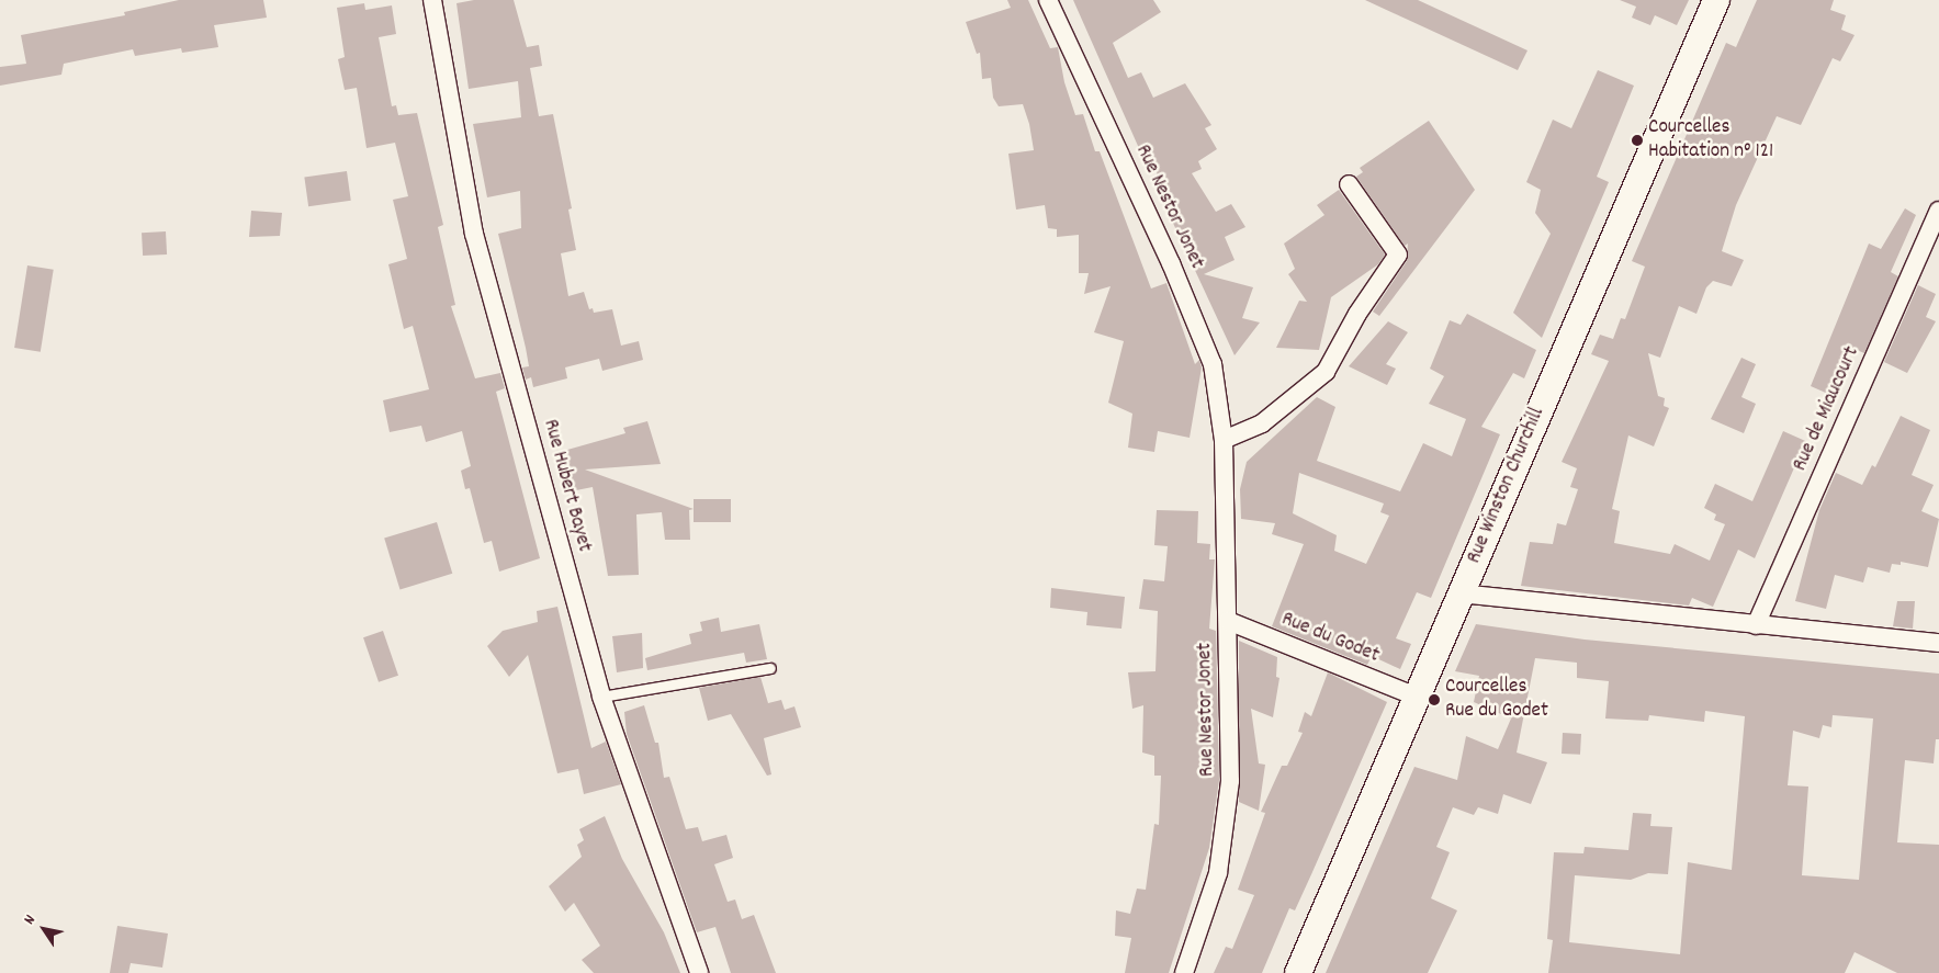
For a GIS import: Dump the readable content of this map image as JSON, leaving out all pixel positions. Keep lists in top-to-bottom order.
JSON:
{
  "streets": {
    "main road": ["Rue Winston Churchill"],
    "street": [
      "Rue Nestor Jonet",
      "Rue de Miaucourt",
      "Rue Hubert Bayet",
      "Rue du Godet"
    ]
  },
  "crossings": [
    ["Rue Nestor Jonet", "Rue du Godet"],
    ["Rue Winston Churchill", "Rue du Godet"]
  ],
  "places": ["Courcelles Habitation n° 121", "Courcelles Rue du Godet"],
  "north": "top left"
}
